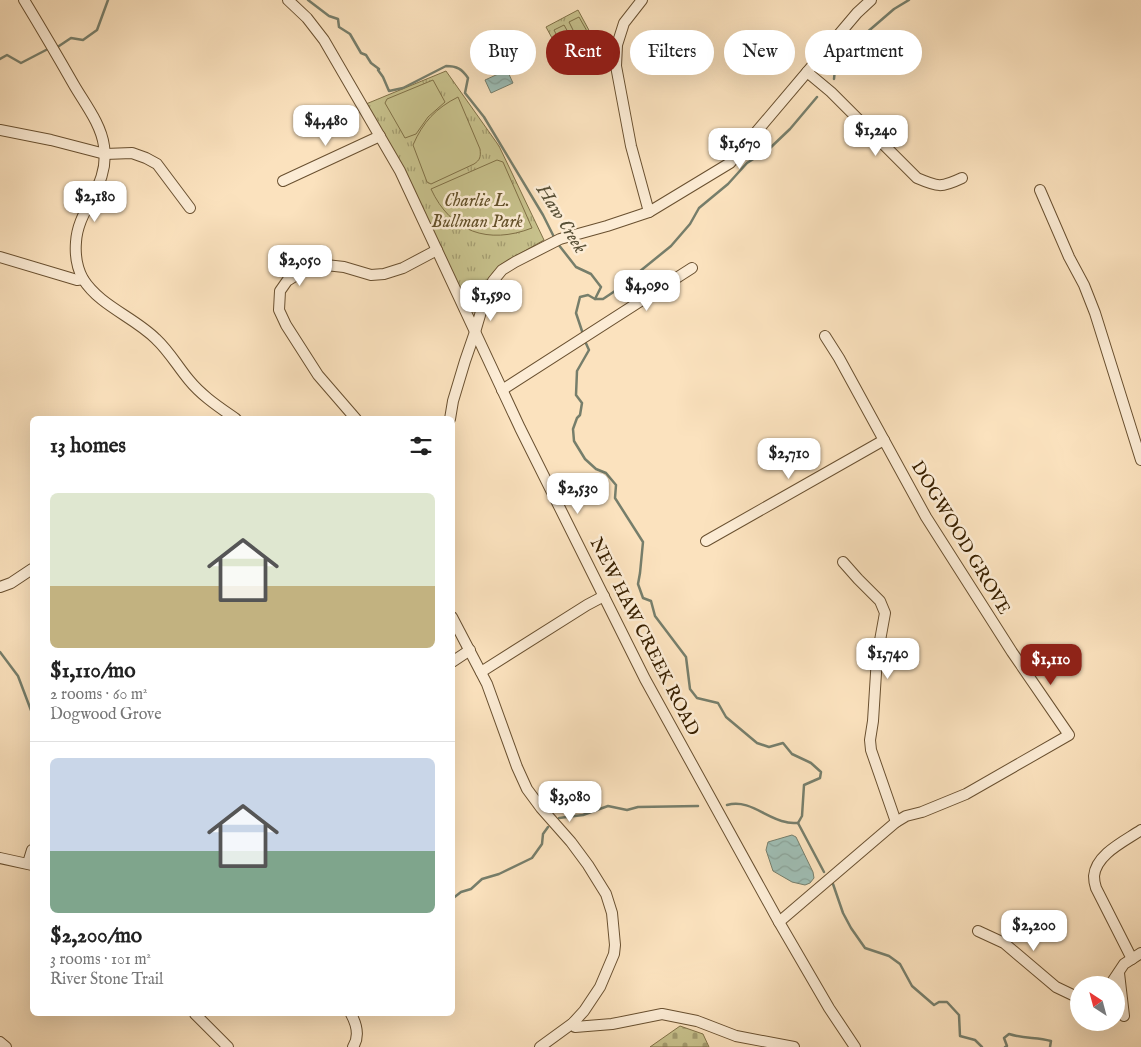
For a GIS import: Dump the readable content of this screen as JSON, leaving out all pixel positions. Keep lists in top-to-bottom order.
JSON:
{
  "streets": {
    "street": ["DOGWOOD GROVE", "NEW HAW CREEK ROAD"]
  },
  "crossings": [
    ["DOGWOOD GROVE", "NEW HAW CREEK ROAD"]
  ],
  "water": ["Haw Creek"],
  "parks": ["Charlie L. Bullman Park"],
  "north": "top left",
  "page": {
    "chip": [
      "Buy",
      "Rent",
      "Filters",
      "New",
      "Apartment"
    ],
    "price": [
      "$4,480",
      "$1,240",
      "$1,670",
      "$2,180",
      "$2,050",
      "$4,090",
      "$1,590",
      "$2,710",
      "$2,530",
      "$1,740",
      "$1,110",
      "$3,080",
      "$2,200"
    ],
    "heading": "13 homes",
    "list": [
      {
        "name": "$1,110/mo",
        "note": "2 rooms · 60 m² · Dogwood Grove"
      },
      {
        "name": "$2,200/mo",
        "note": "3 rooms · 101 m² · River Stone Trail"
      }
    ]
  }
}
